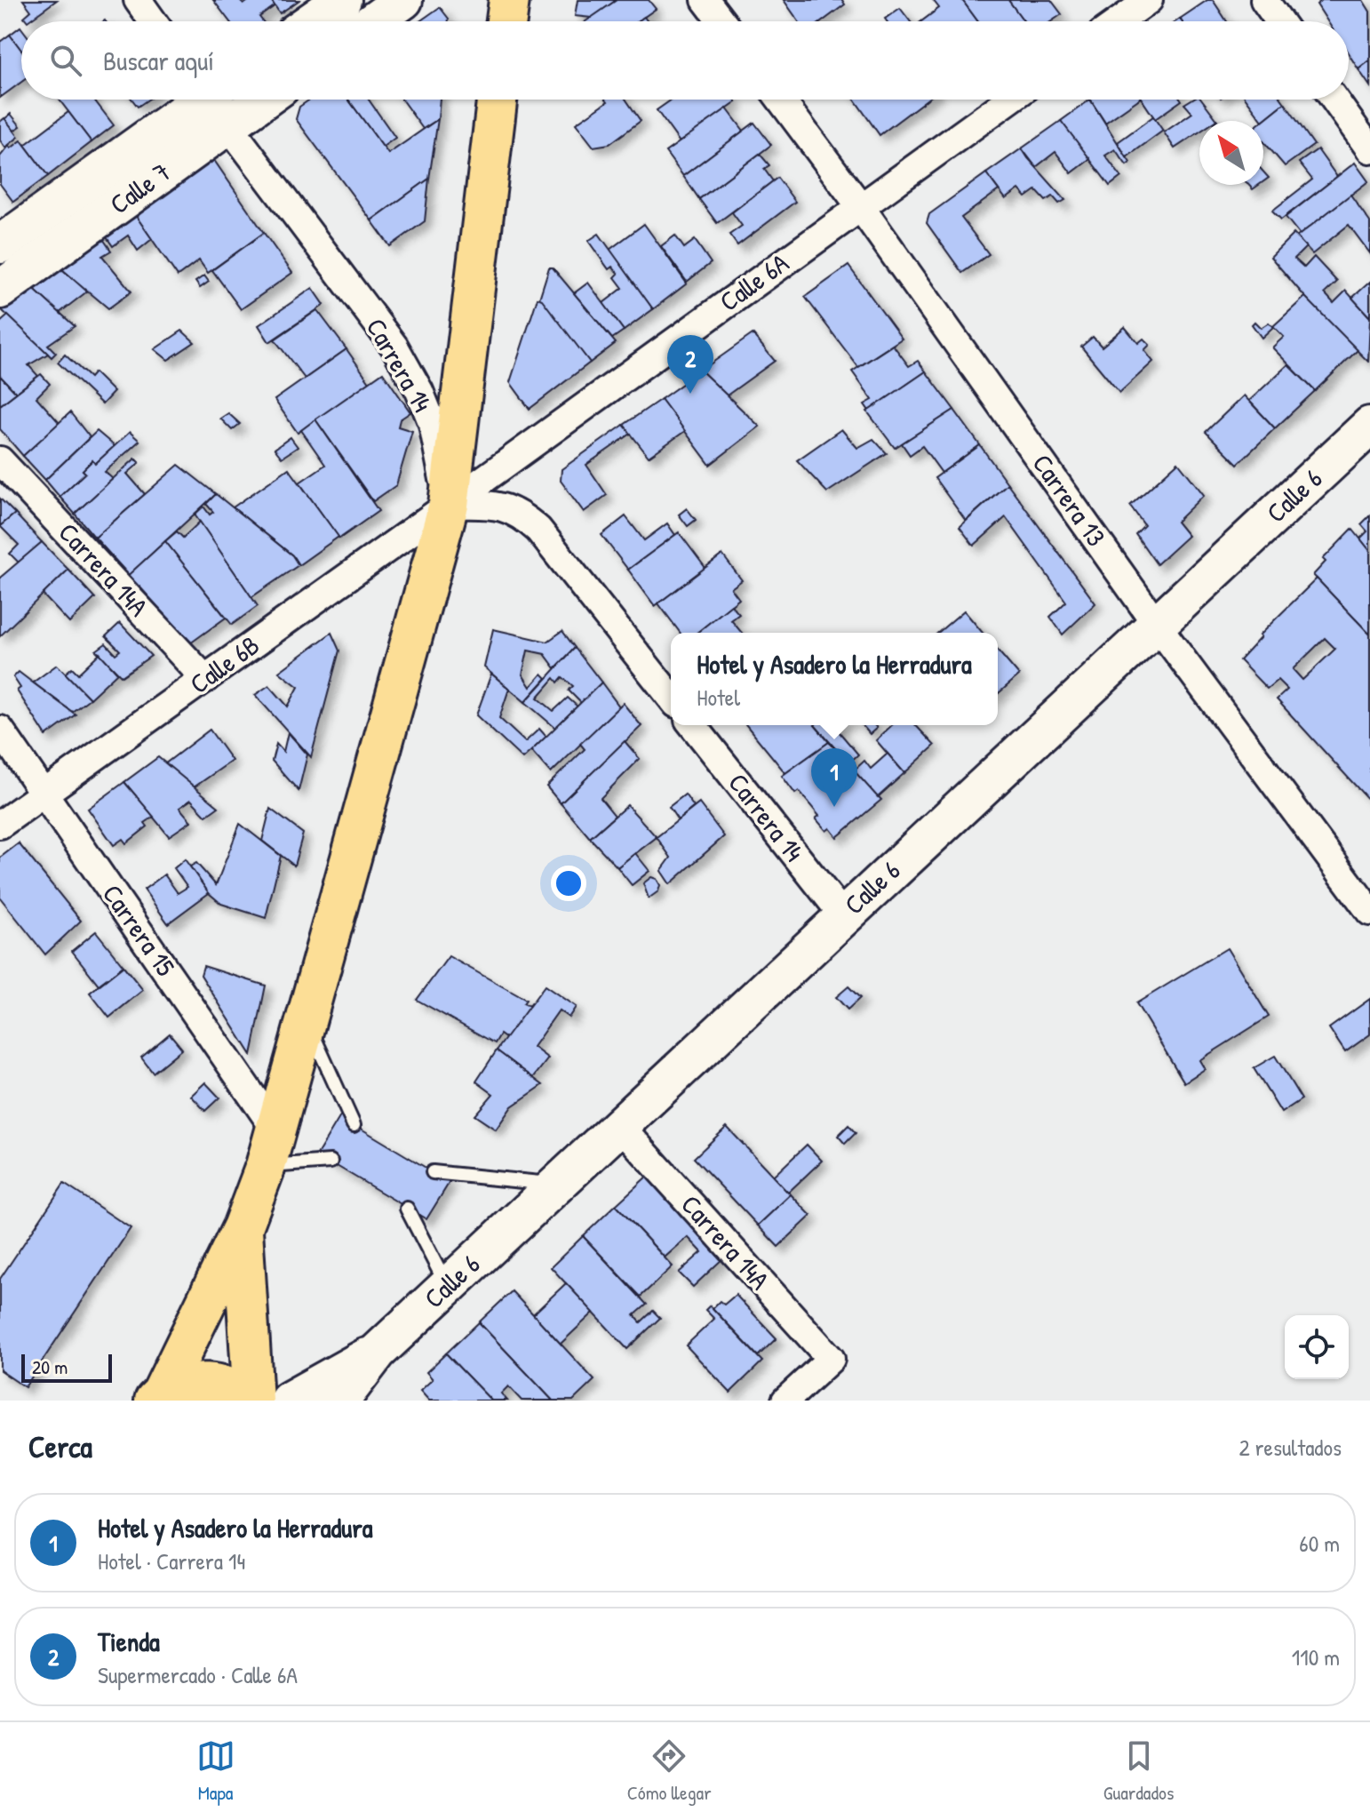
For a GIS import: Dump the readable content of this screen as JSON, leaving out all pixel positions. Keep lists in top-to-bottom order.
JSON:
{
  "streets": {
    "street": [
      "Calle 7",
      "Calle 6A",
      "Carrera 14",
      "Calle 6",
      "Carrera 13",
      "Carrera 14A",
      "Calle 6B",
      "Carrera 15"
    ]
  },
  "crossings": [
    ["Calle 6A", "Carrera 14"],
    ["Calle 6A", "Carrera 13"],
    ["Calle 6A", "Calle 6B"],
    ["Carrera 14", "Calle 6"],
    ["Carrera 14", "Calle 6B"],
    ["Calle 6", "Carrera 13"],
    ["Calle 6", "Carrera 14A"],
    ["Carrera 14A", "Calle 6B"],
    ["Calle 6B", "Carrera 15"]
  ],
  "scale_bar": "20 m",
  "north": "top left",
  "page": {
    "search": "Buscar aquí",
    "pins": ["2", "1"],
    "popup": ["Hotel y Asadero la Herradura", "Hotel"],
    "scale": "20 m",
    "heading": ["Cerca", "2 resultados"],
    "list": [
      {
        "mark": "1",
        "name": "Hotel y Asadero la Herradura",
        "note": "Hotel · Carrera 14",
        "value": "60 m"
      },
      {
        "mark": "2",
        "name": "Tienda",
        "note": "Supermercado · Calle 6A",
        "value": "110 m"
      }
    ],
    "nav": ["Mapa", "Cómo llegar", "Guardados"]
  }
}
